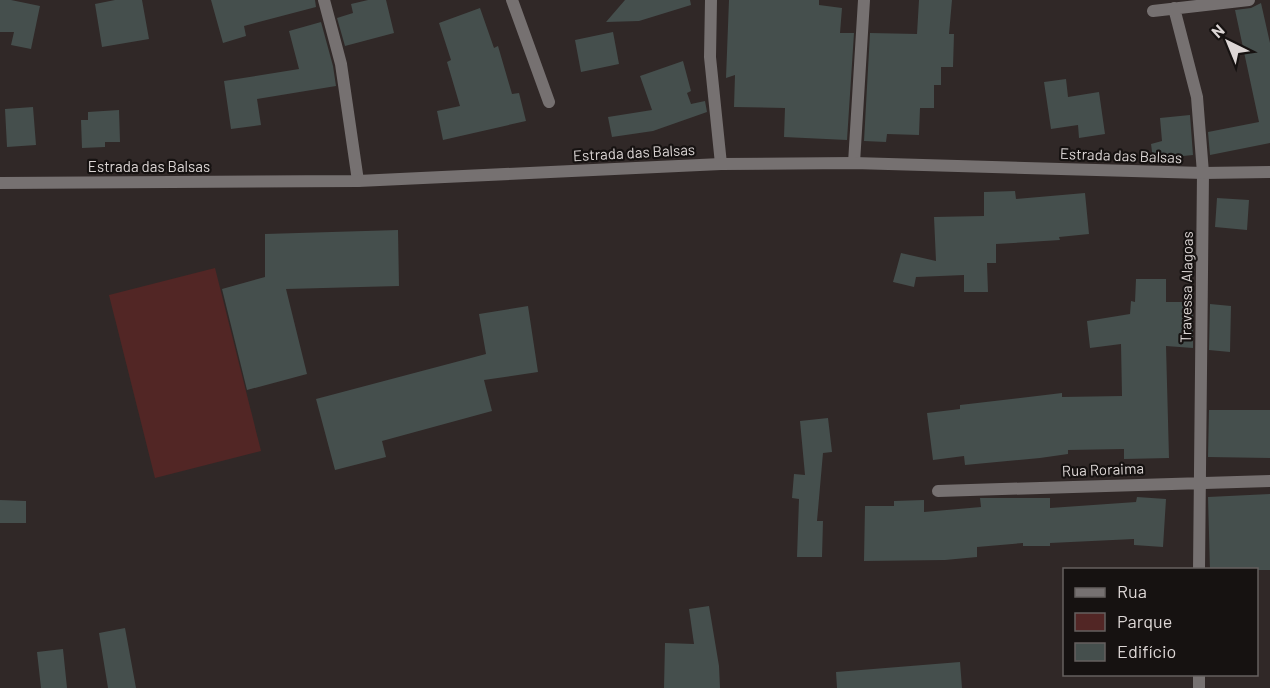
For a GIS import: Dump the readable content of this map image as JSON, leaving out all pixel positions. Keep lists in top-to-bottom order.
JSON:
{
  "streets": {
    "street": ["Estrada das Balsas", "Travessa Alagoas", "Rua Roraima"]
  },
  "crossings": [
    ["Estrada das Balsas", "Travessa Alagoas"],
    ["Travessa Alagoas", "Rua Roraima"]
  ],
  "legend": ["Rua", "Parque", "Edifício"],
  "north": "top left"
}
